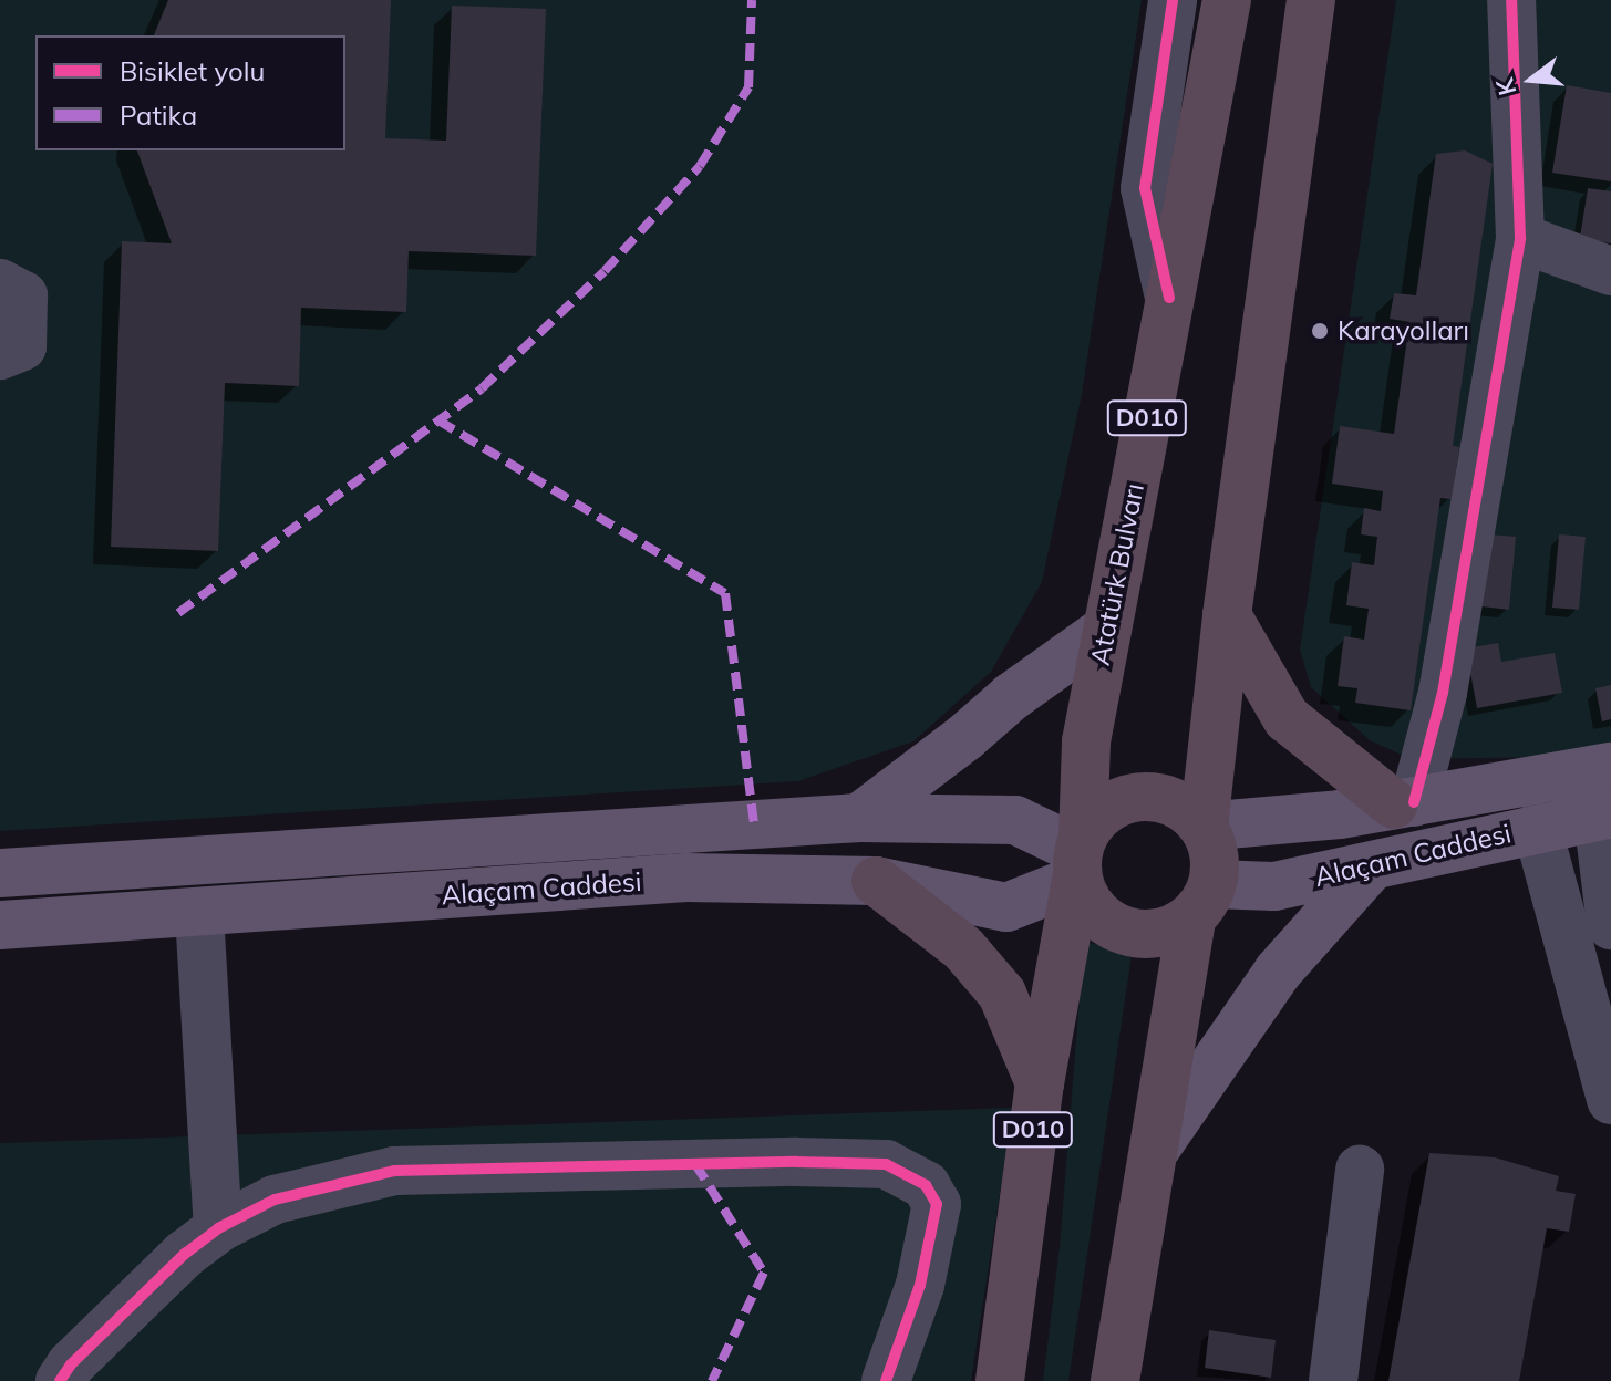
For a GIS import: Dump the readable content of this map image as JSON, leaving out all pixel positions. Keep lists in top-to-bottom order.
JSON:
{
  "streets": {
    "highway": ["D010", "Atatürk Bulvarı"],
    "main road": ["Alaçam Caddesi"]
  },
  "crossings": [
    ["Atatürk Bulvarı", "Alaçam Caddesi"]
  ],
  "places": ["Karayolları"],
  "legend": ["Bisiklet yolu", "Patika"],
  "north": "left"
}
